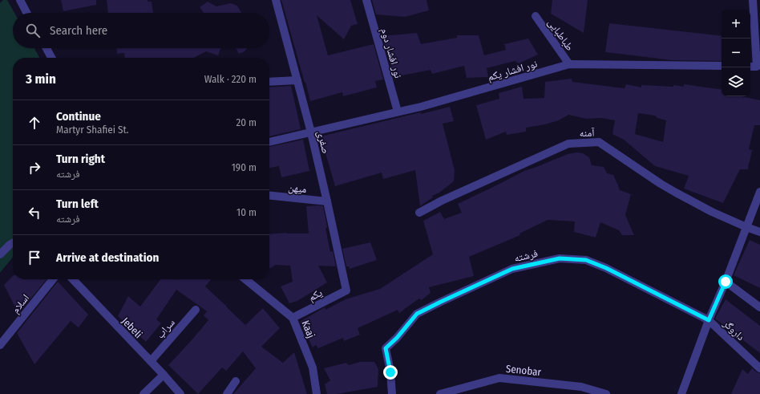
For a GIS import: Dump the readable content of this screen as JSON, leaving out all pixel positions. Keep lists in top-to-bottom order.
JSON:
{
  "streets": {
    "street": [
      "طباطبایی",
      "نور افشار دوم",
      "نور افشار یکم",
      "آمنه",
      "صفری",
      "میهن",
      "فرشته",
      "یکم",
      "اسلام",
      "Jebeli",
      "سراب",
      "Kaaj",
      "داروگر",
      "Senobar"
    ]
  },
  "crossings": [
    ["طباطبایی", "نور افشار یکم"],
    ["نور افشار دوم", "نور افشار یکم"],
    ["نور افشار یکم", "صفری"],
    ["صفری", "میهن"],
    ["صفری", "یکم"],
    ["فرشته", "داروگر"],
    ["یکم", "Kaaj"],
    ["Jebeli", "سراب"]
  ],
  "page": {
    "map_buttons": ["+", "−"],
    "search": "Search here",
    "heading": ["3 min", "Walk · 220 m"],
    "list": [
      ["Continue", "Martyr Shafiei St.", "20 m"],
      ["Turn right", "فرشته", "190 m"],
      ["Turn left", "فرشته", "10 m"],
      "Arrive at destination"
    ]
  }
}
